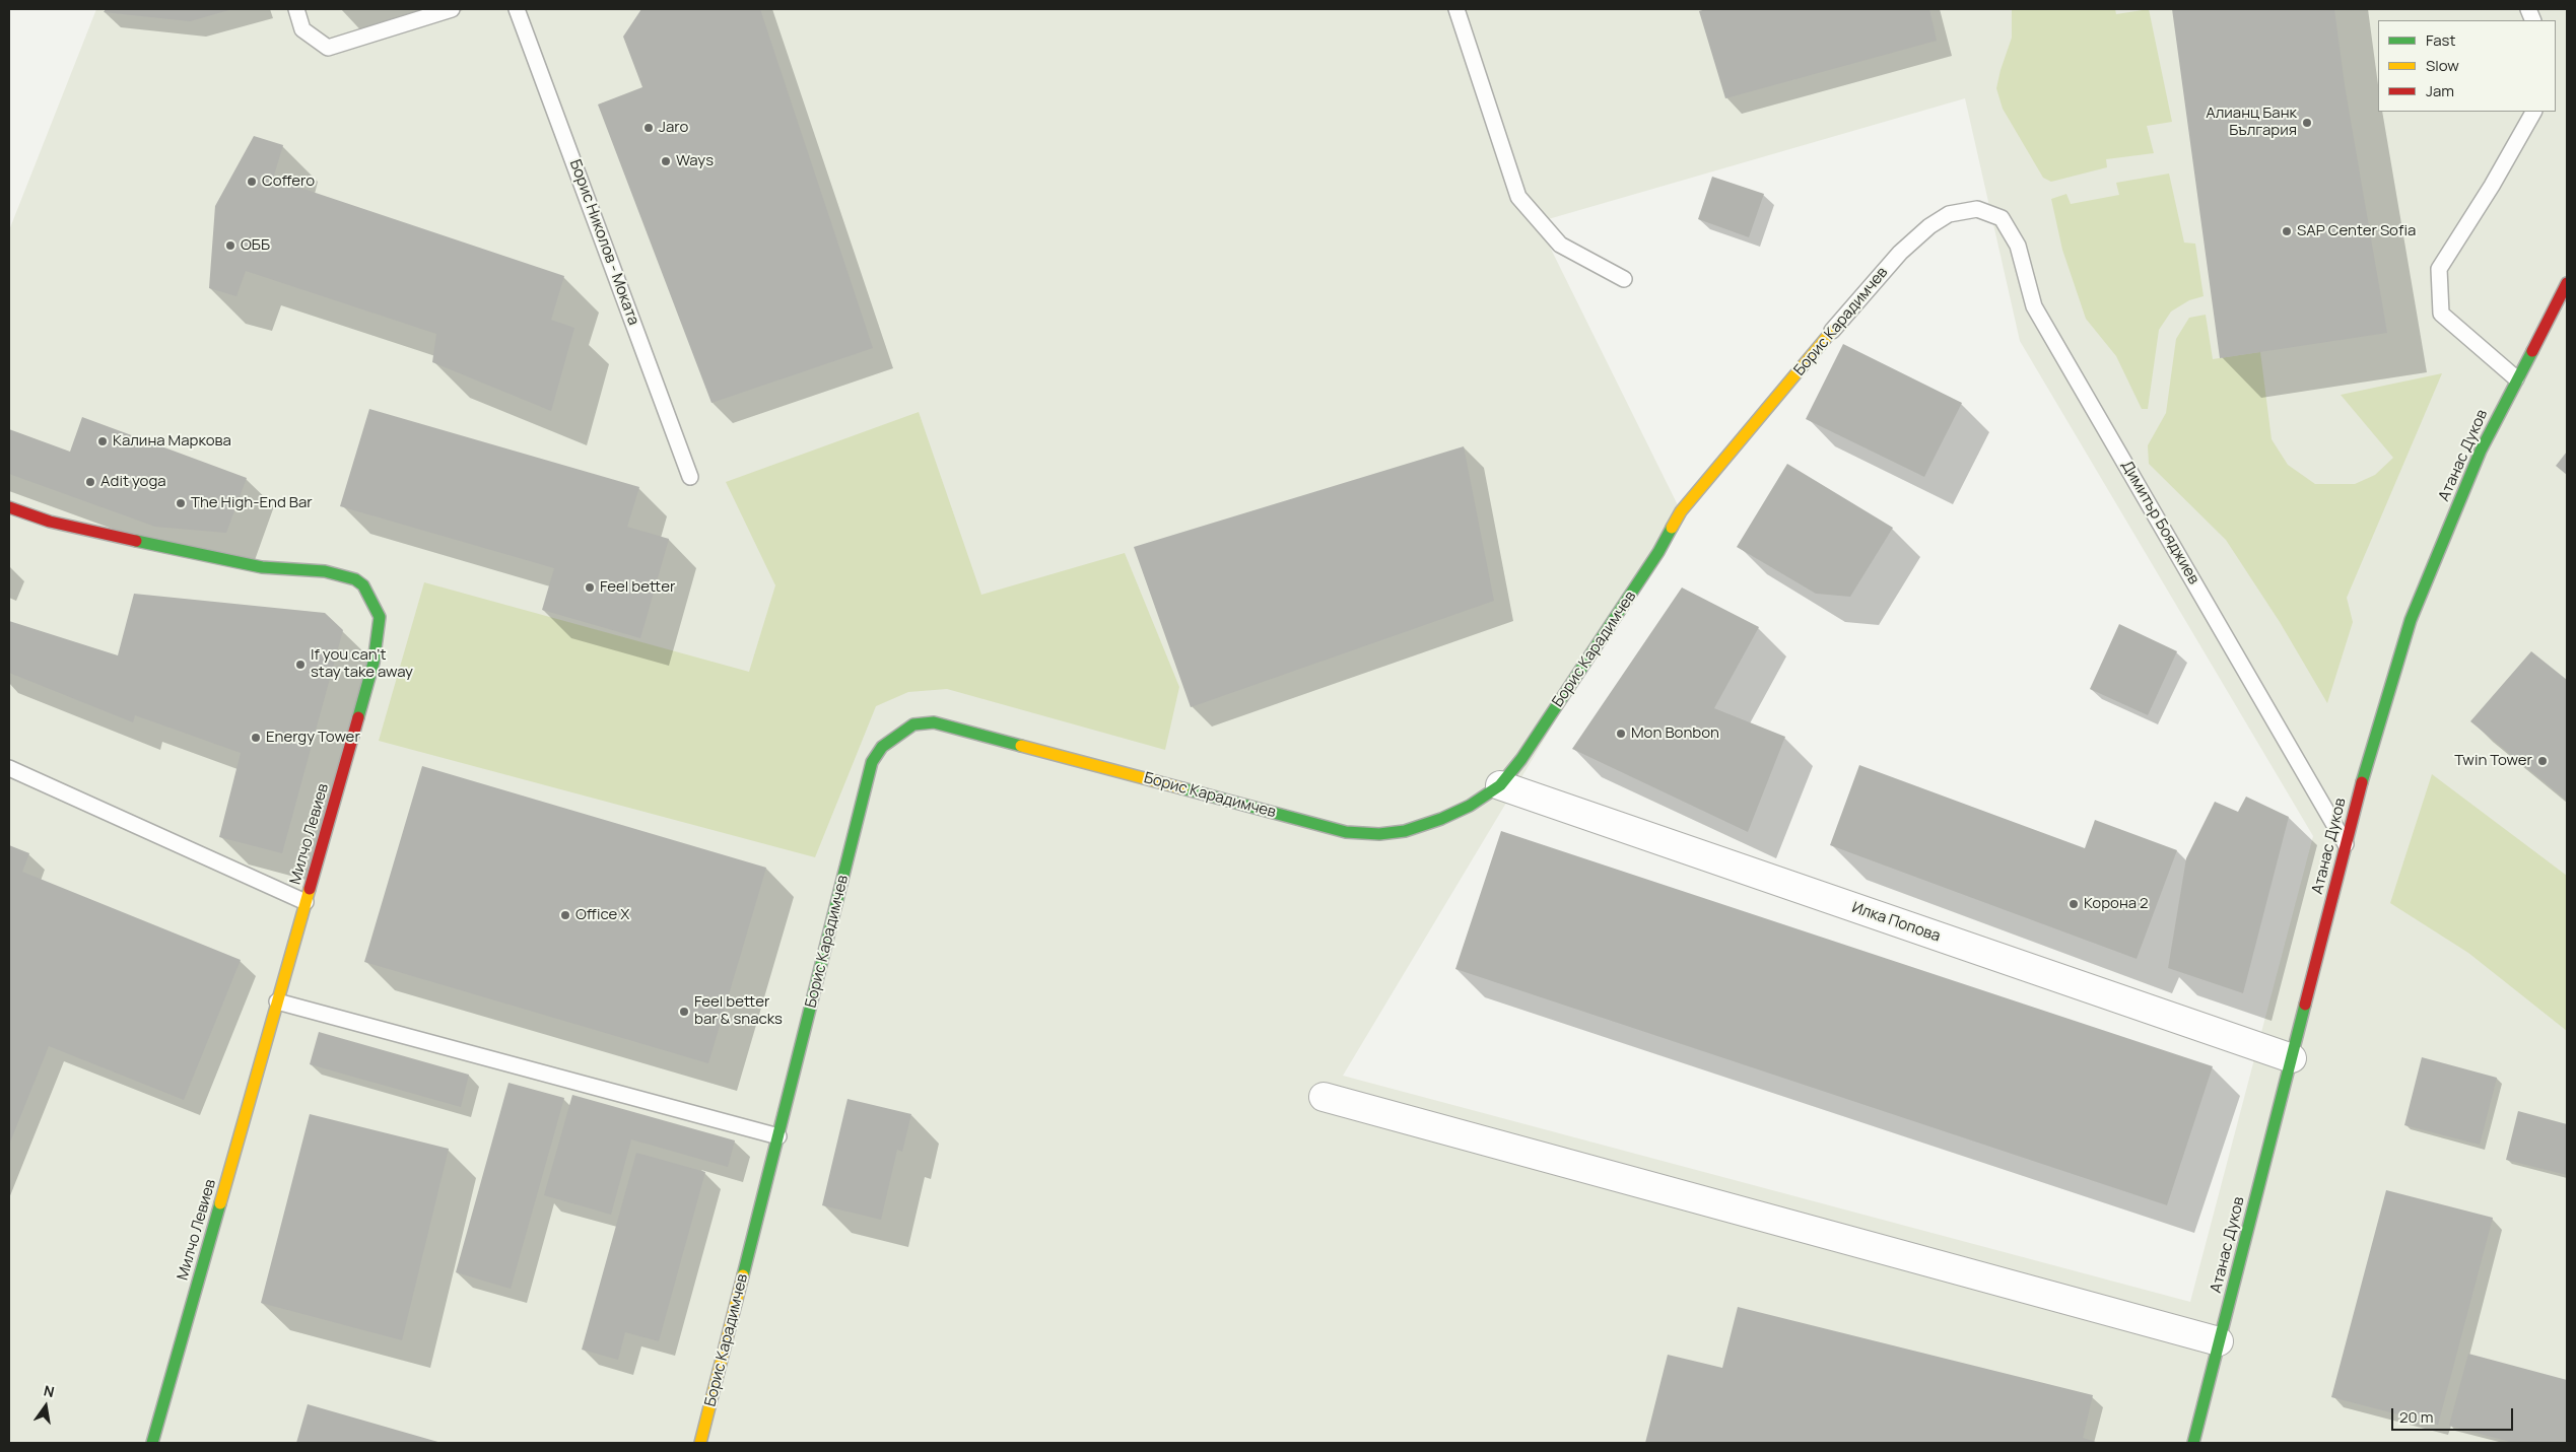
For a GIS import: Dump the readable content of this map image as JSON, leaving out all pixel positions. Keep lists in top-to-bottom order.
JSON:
{
  "streets": {
    "street": [
      "Борис Карадимчев",
      "Атанас Дуков",
      "Милчо Левиев",
      "Илка Попова"
    ],
    "lane": ["Борис Николов - Моката", "Димитър Бояджиев"]
  },
  "crossings": [
    ["Борис Карадимчев", "Димитър Бояджиев"],
    ["Борис Карадимчев", "Илка Попова"],
    ["Атанас Дуков", "Димитър Бояджиев"],
    ["Атанас Дуков", "Илка Попова"]
  ],
  "places": [
    "Алианц Банк България",
    "Jaro",
    "Ways",
    "Coffero",
    "SAP Center Sofia",
    "ОББ",
    "Калина Маркова",
    "Adit yoga",
    "The High-End Bar",
    "Feel better",
    "If you can't stay take away",
    "Mon Bonbon",
    "Energy Tower",
    "Twin Tower",
    "Корона 2",
    "Office X",
    "Feel better bar & snacks"
  ],
  "legend": ["Fast", "Slow", "Jam"],
  "scale_bar": "20 m",
  "north": "top"
}
